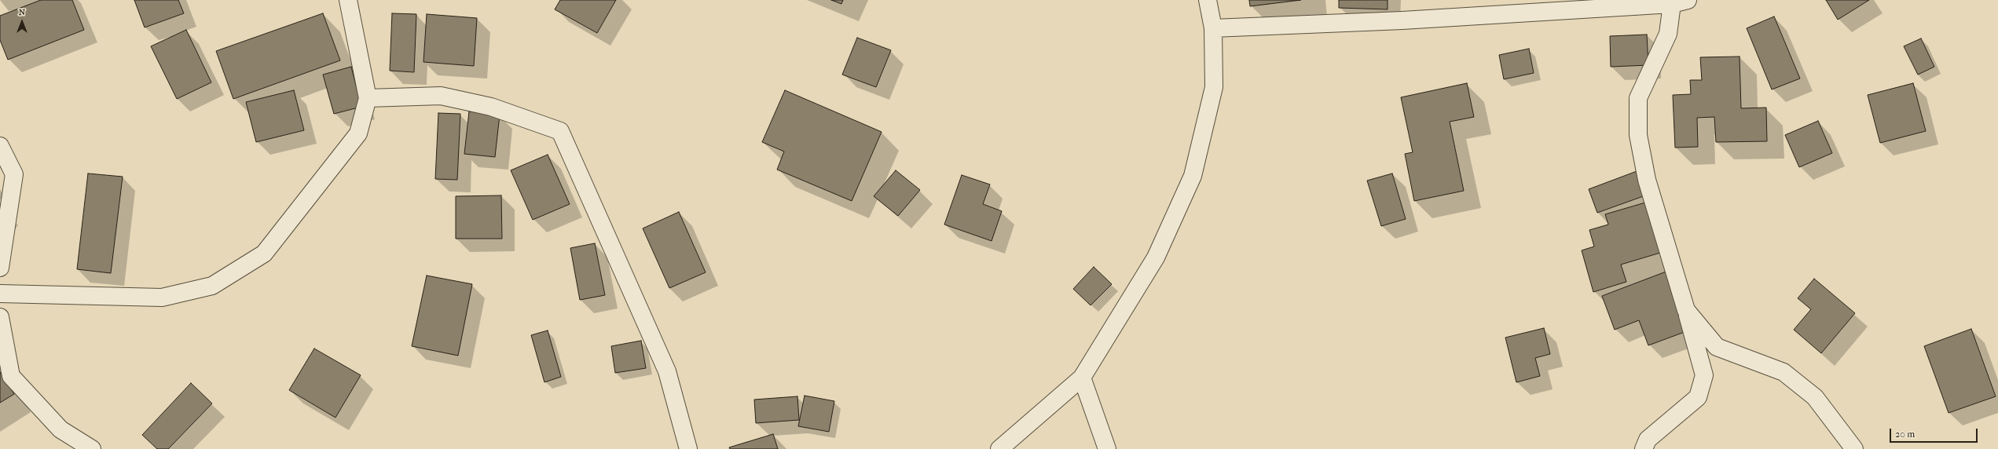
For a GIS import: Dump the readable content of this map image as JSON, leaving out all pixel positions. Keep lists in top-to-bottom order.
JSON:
{
  "scale_bar": "20 m",
  "north": "top"
}
